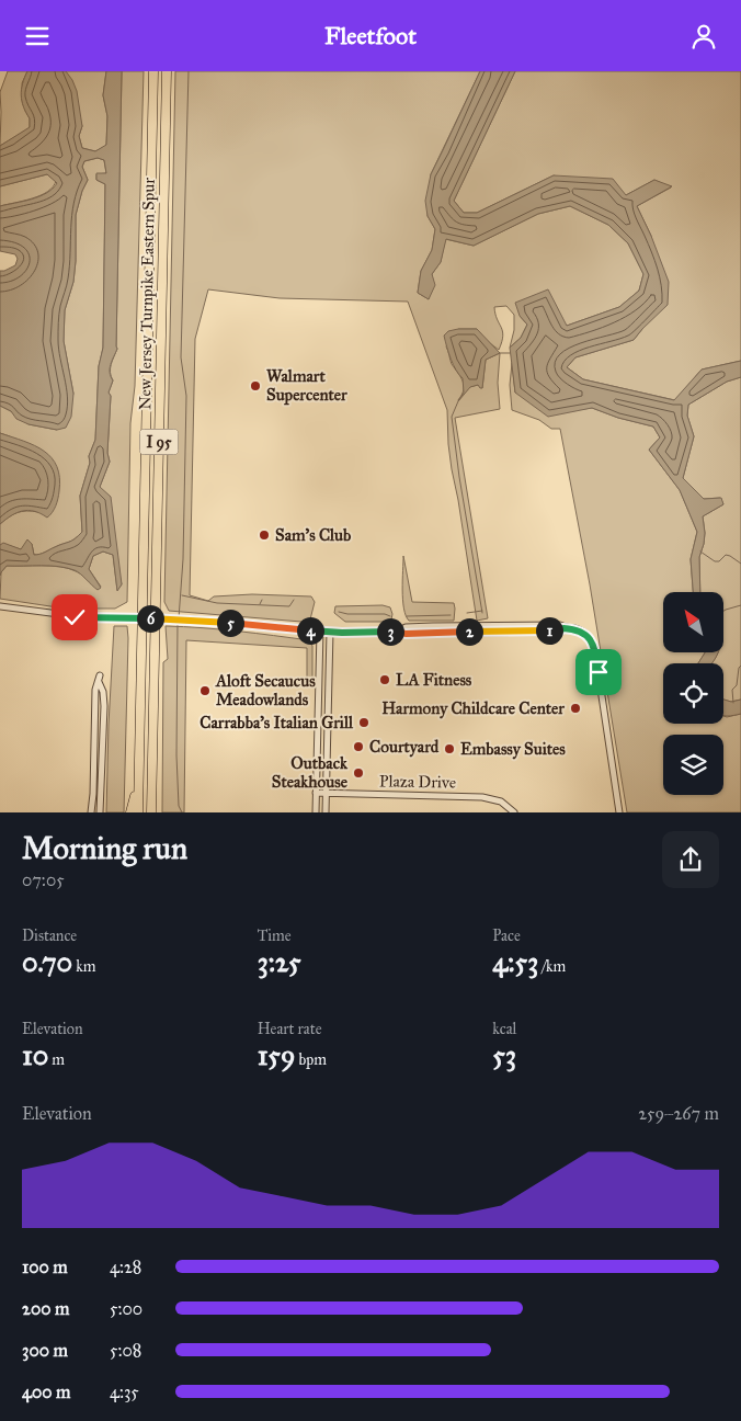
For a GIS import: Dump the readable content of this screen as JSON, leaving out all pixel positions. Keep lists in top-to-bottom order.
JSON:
{
  "streets": {
    "highway": ["New Jersey Turnpike Eastern Spur", "I 95"],
    "street": ["Plaza Drive"]
  },
  "places": [
    "Walmart Supercenter",
    "Sam's Club",
    "LA Fitness",
    "Aloft Secaucus Meadowlands",
    "Harmony Childcare Center",
    "Carrabba's Italian Grill",
    "Courtyard",
    "Embassy Suites",
    "Outback Steakhouse"
  ],
  "north": "top left",
  "page": {
    "header": "Fleetfoot",
    "pins": [
      "6",
      "5",
      "1",
      "4",
      "2",
      "3"
    ],
    "heading": ["Morning run", "07:05"],
    "stats": [
      ["Distance", "0.70 km"],
      ["Time", "3:25"],
      ["Pace", "4:53 /km"],
      ["Elevation", "10 m"],
      ["Heart rate", "159 bpm"],
      ["kcal", "53"]
    ],
    "chart": ["Elevation", "259–267 m"],
    "list": [
      {
        "name": "100 m",
        "note": "4:28"
      },
      {
        "name": "200 m",
        "note": "5:00"
      },
      {
        "name": "300 m",
        "note": "5:08"
      },
      {
        "name": "400 m",
        "note": "4:35"
      }
    ]
  }
}
